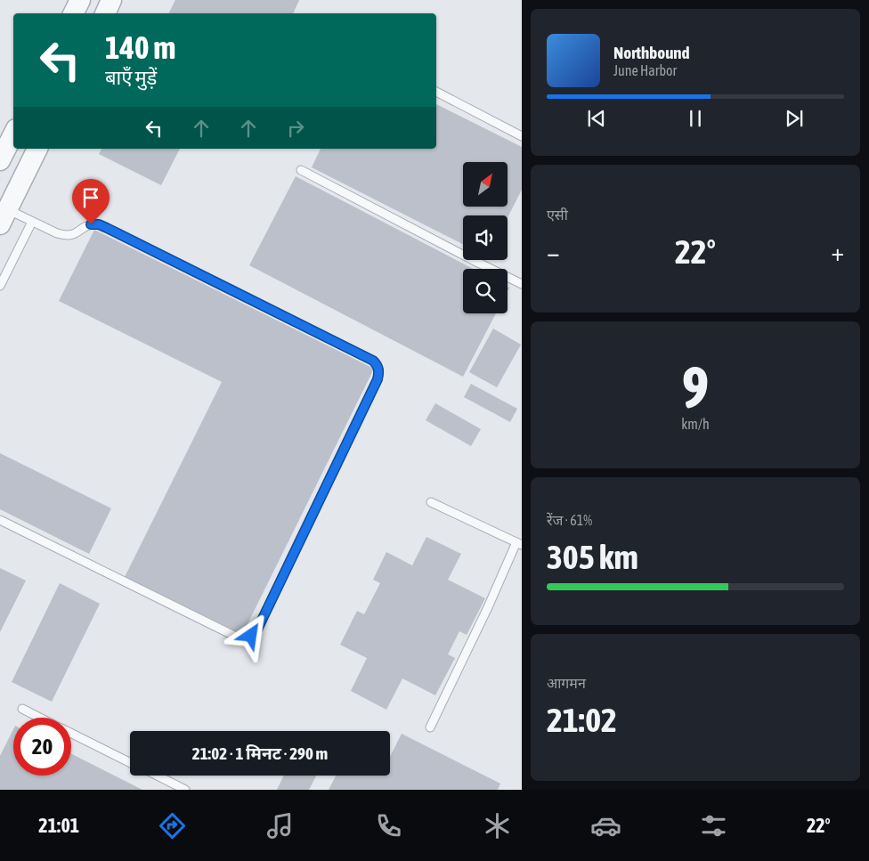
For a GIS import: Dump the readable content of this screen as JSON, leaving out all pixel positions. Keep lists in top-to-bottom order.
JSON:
{
  "north": "top right",
  "page": {
    "turn": ["140 m", "बाएँ मुड़ें"],
    "song": ["Northbound", "June Harbor"],
    "tile": [
      "एसी",
      ["9", "km/h"],
      ["रेंज · 61%", "305 km"],
      ["आगमन", "21:02"]
    ],
    "heat": ["−", "22°", "+"],
    "limit": "20",
    "trip": "21:02 · 1 मिनट · 290 m",
    "tabs": ["21:01", "22°"]
  }
}
